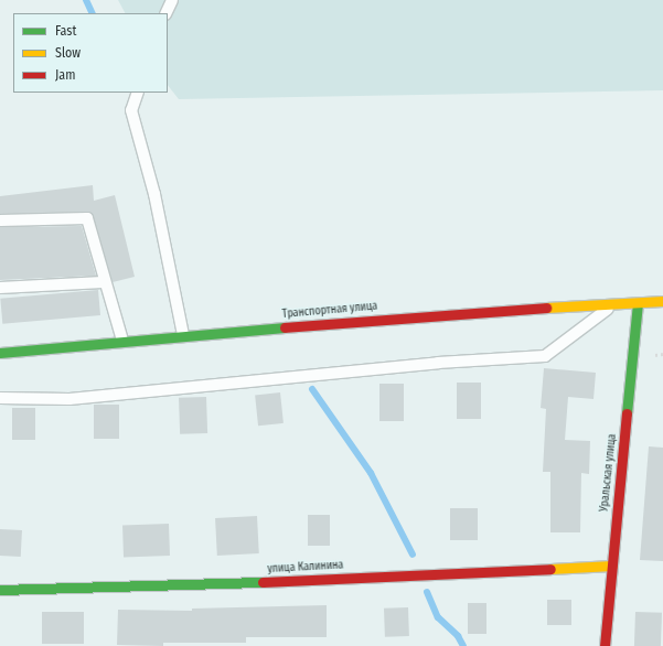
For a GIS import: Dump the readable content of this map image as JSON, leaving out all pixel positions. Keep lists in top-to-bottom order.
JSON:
{
  "streets": {
    "street": ["Транспортная улица", "Уральская улица", "улица Калинина"]
  },
  "crossings": [
    ["Транспортная улица", "Уральская улица"],
    ["Уральская улица", "улица Калинина"]
  ],
  "legend": ["Fast", "Slow", "Jam"]
}
